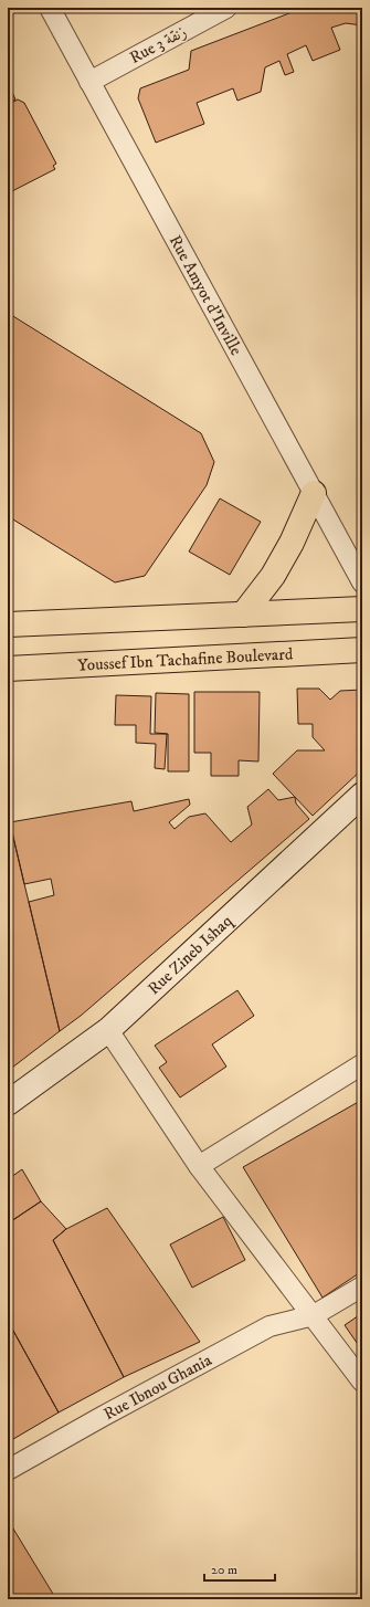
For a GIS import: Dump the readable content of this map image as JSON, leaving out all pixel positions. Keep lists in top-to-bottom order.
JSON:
{
  "streets": {
    "main road": ["Youssef Ibn Tachafine Boulevard"],
    "street": [
      "Rue 3 زنقة",
      "Rue Amyot d'Inville",
      "Rue Zineb Ishaq",
      "Rue Ibnou Ghania"
    ]
  },
  "crossings": [
    ["Rue 3 زنقة", "Rue Amyot d'Inville"]
  ],
  "scale_bar": "20 m"
}
